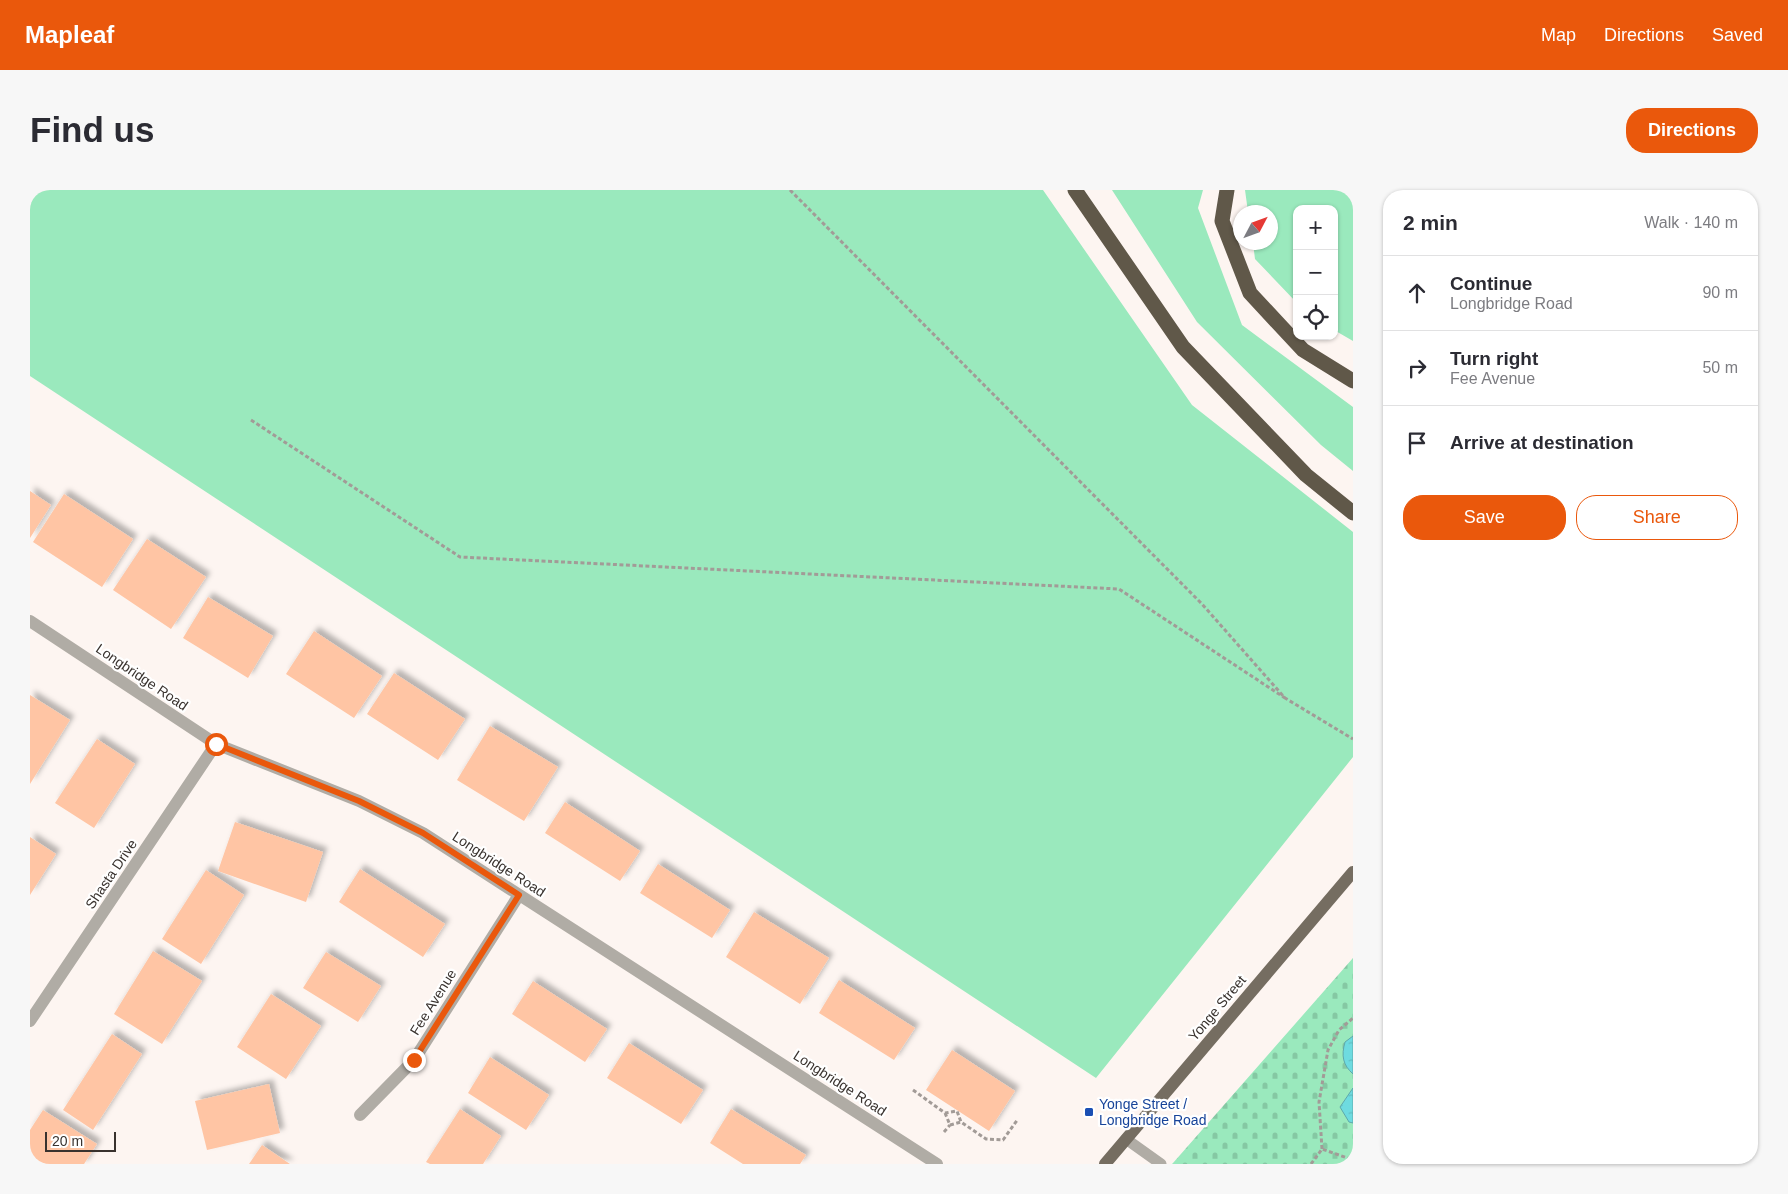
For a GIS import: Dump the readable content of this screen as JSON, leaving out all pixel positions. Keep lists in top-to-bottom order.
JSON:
{
  "streets": {
    "main road": ["Yonge Street"],
    "street": ["Longbridge Road", "Shasta Drive", "Fee Avenue"]
  },
  "crossings": [
    ["Longbridge Road", "Shasta Drive"],
    ["Longbridge Road", "Fee Avenue"]
  ],
  "places": {
    "transit": ["Yonge Street / Longbridge Road"]
  },
  "scale_bar": "20 m",
  "north": "top right",
  "page": {
    "header": "Mapleaf",
    "nav": ["Map", "Directions", "Saved"],
    "buttons": [
      "Directions",
      ["Save", "Share"]
    ],
    "title": "Find us",
    "heading": ["2 min", "Walk · 140 m"],
    "map_buttons": ["+", "−"],
    "list": [
      ["Continue", "Longbridge Road", "90 m"],
      ["Turn right", "Fee Avenue", "50 m"],
      "Arrive at destination"
    ],
    "scale": "20 m"
  }
}
